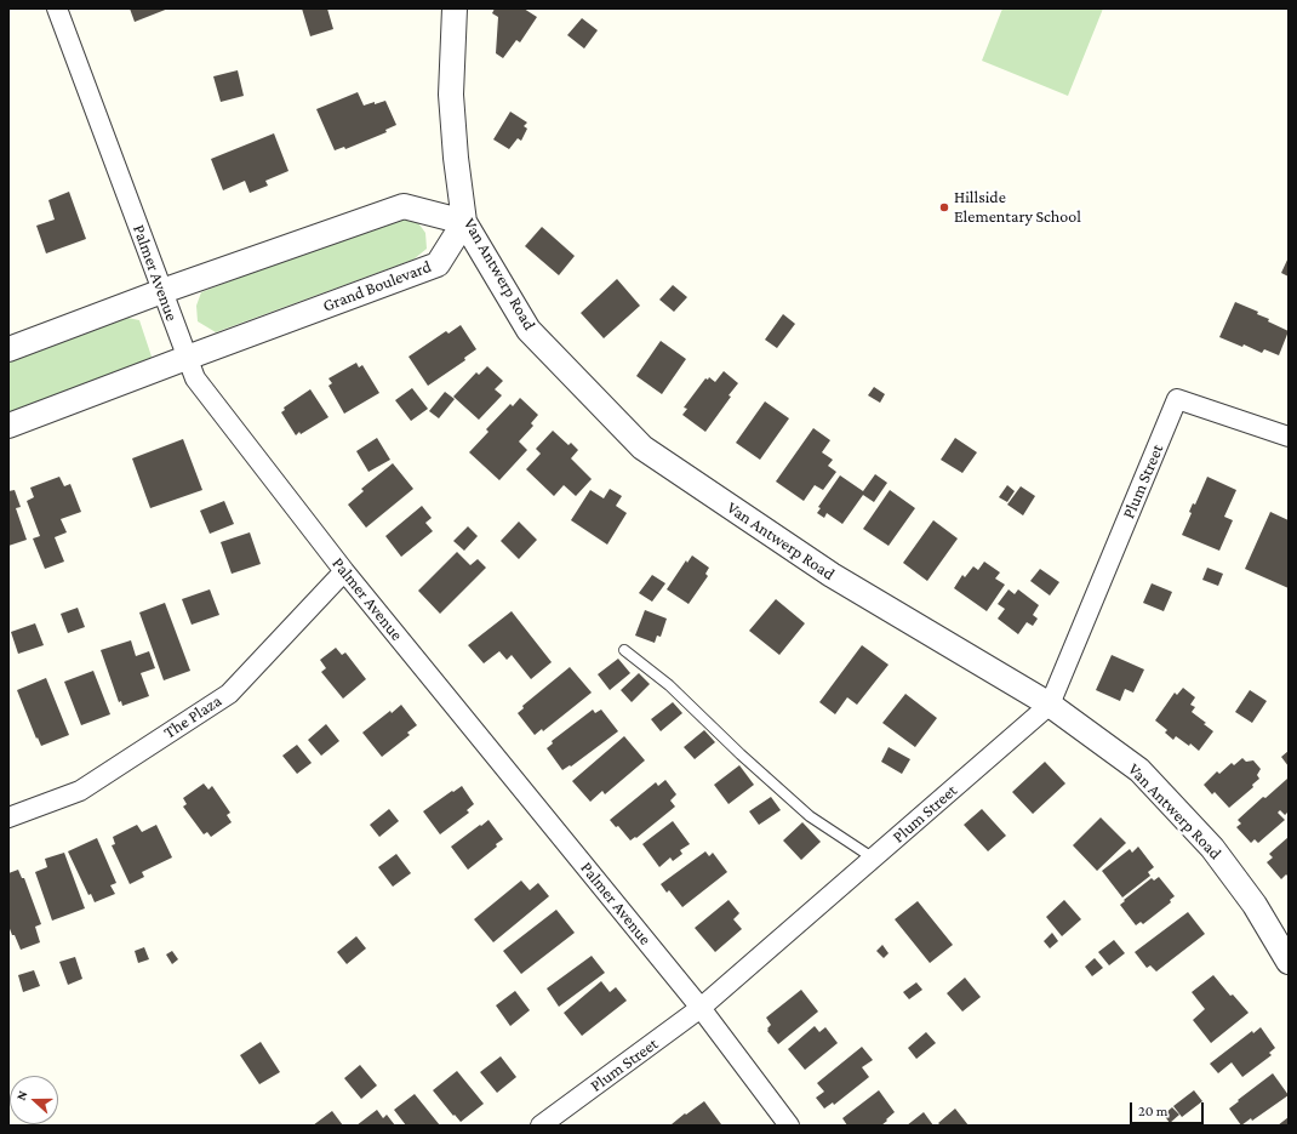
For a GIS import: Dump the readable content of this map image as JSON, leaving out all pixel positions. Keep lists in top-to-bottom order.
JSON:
{
  "streets": {
    "street": [
      "Palmer Avenue",
      "Van Antwerp Road",
      "Grand Boulevard",
      "Plum Street",
      "The Plaza"
    ]
  },
  "crossings": [
    ["Palmer Avenue", "Grand Boulevard"],
    ["Palmer Avenue", "Plum Street"],
    ["Palmer Avenue", "The Plaza"],
    ["Van Antwerp Road", "Grand Boulevard"],
    ["Van Antwerp Road", "Plum Street"]
  ],
  "places": ["Hillside Elementary School"],
  "scale_bar": "20 m",
  "north": "left"
}
